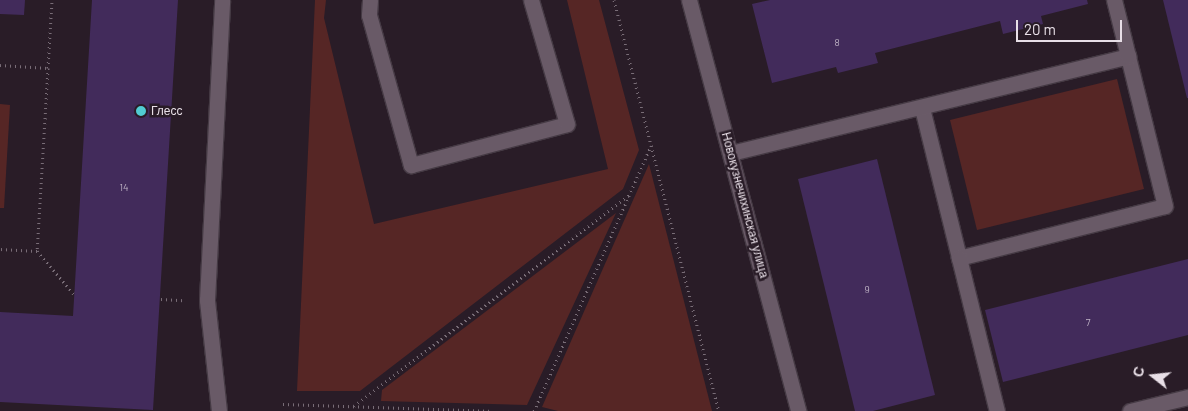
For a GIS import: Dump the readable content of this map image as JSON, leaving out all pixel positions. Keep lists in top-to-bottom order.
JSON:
{
  "streets": {
    "street": ["Новокузнечихинская улица"]
  },
  "places": ["Глесс"],
  "house_numbers": [
    "8",
    "14",
    "9",
    "7"
  ],
  "scale_bar": "20 m",
  "north": "left"
}
